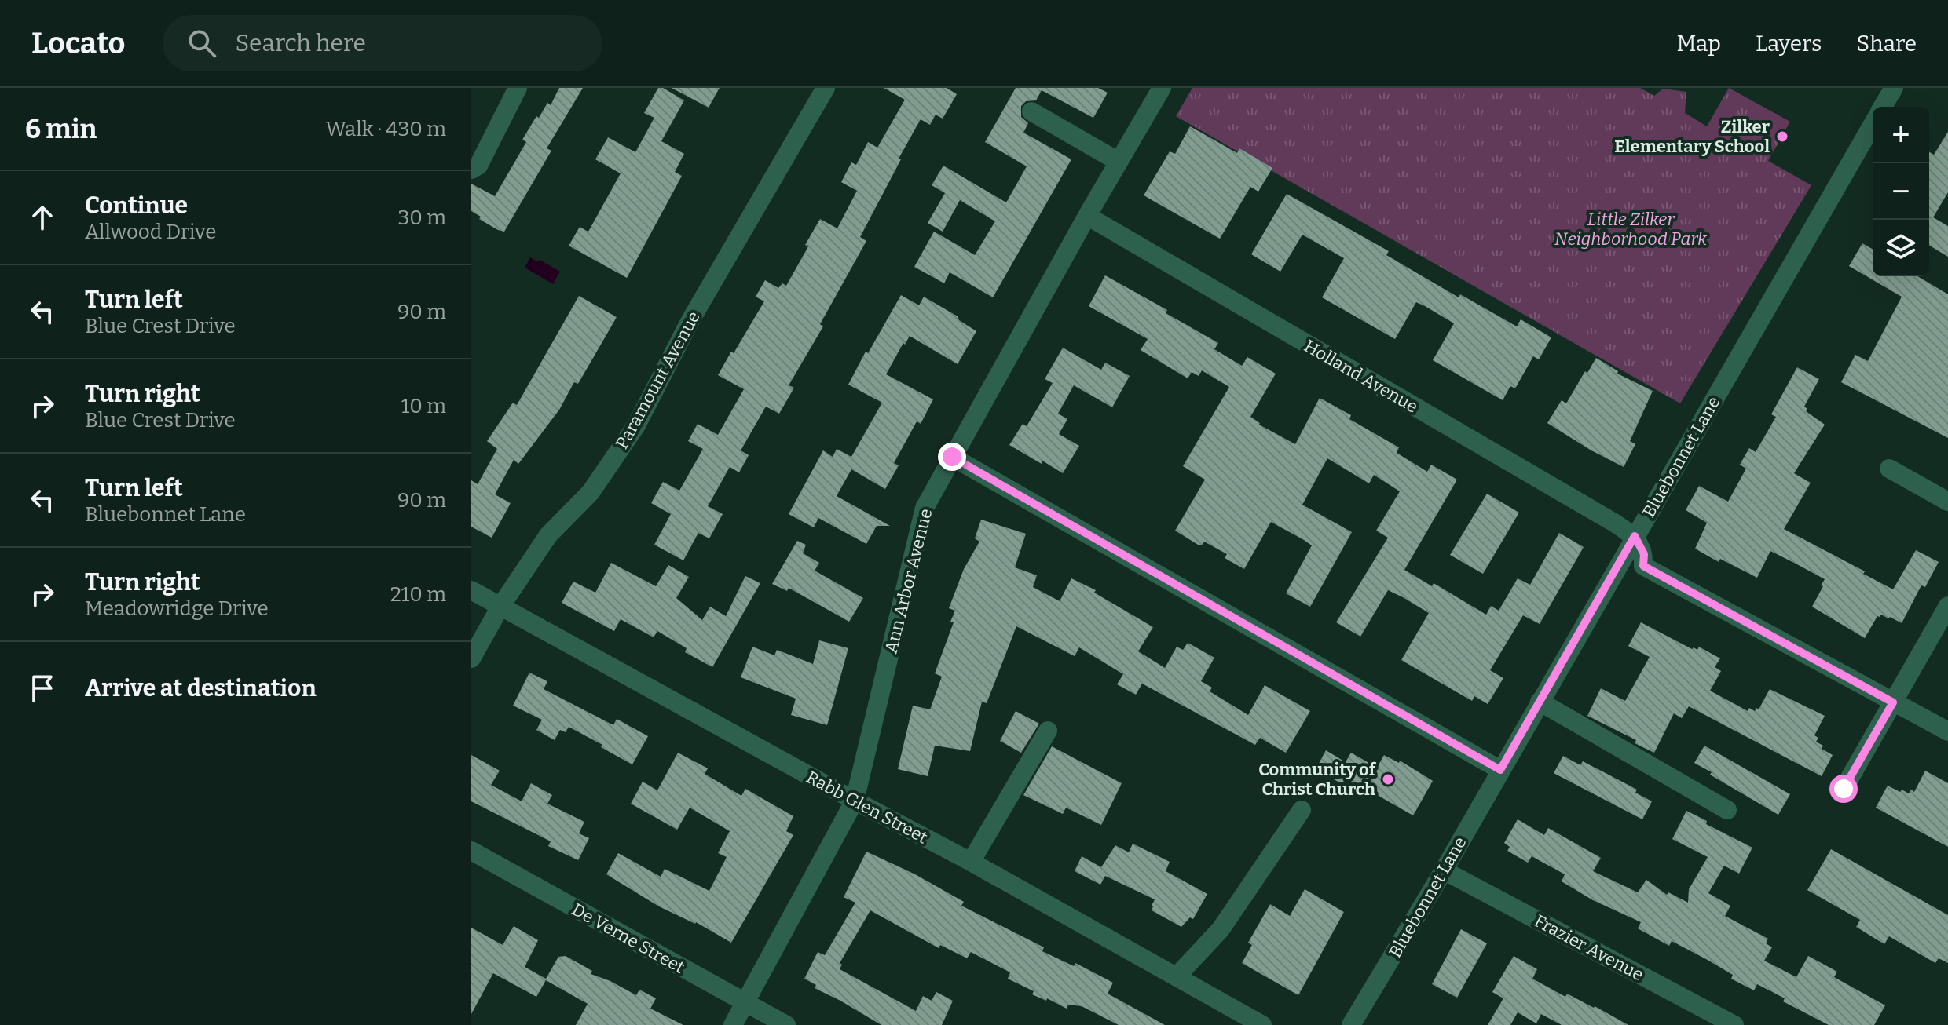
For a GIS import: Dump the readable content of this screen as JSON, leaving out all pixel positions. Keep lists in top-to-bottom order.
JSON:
{
  "streets": {
    "street": [
      "Holland Avenue",
      "Paramount Avenue",
      "Bluebonnet Lane",
      "Ann Arbor Avenue",
      "Rabb Glen Street",
      "De Verne Street",
      "Frazier Avenue"
    ]
  },
  "crossings": [
    ["Holland Avenue", "Bluebonnet Lane"],
    ["Holland Avenue", "Ann Arbor Avenue"],
    ["Paramount Avenue", "Rabb Glen Street"],
    ["Bluebonnet Lane", "Frazier Avenue"],
    ["Ann Arbor Avenue", "Rabb Glen Street"],
    ["Ann Arbor Avenue", "De Verne Street"]
  ],
  "parks": ["Little Zilker Neighborhood Park"],
  "places": ["Zilker Elementary School", "Community of Christ Church"],
  "page": {
    "header": "Locato",
    "search": "Search here",
    "nav": ["Map", "Layers", "Share"],
    "heading": ["6 min", "Walk · 430 m"],
    "map_buttons": ["+", "−"],
    "list": [
      ["Continue", "Allwood Drive", "30 m"],
      ["Turn left", "Blue Crest Drive", "90 m"],
      ["Turn right", "Blue Crest Drive", "10 m"],
      ["Turn left", "Bluebonnet Lane", "90 m"],
      ["Turn right", "Meadowridge Drive", "210 m"],
      "Arrive at destination"
    ]
  }
}
